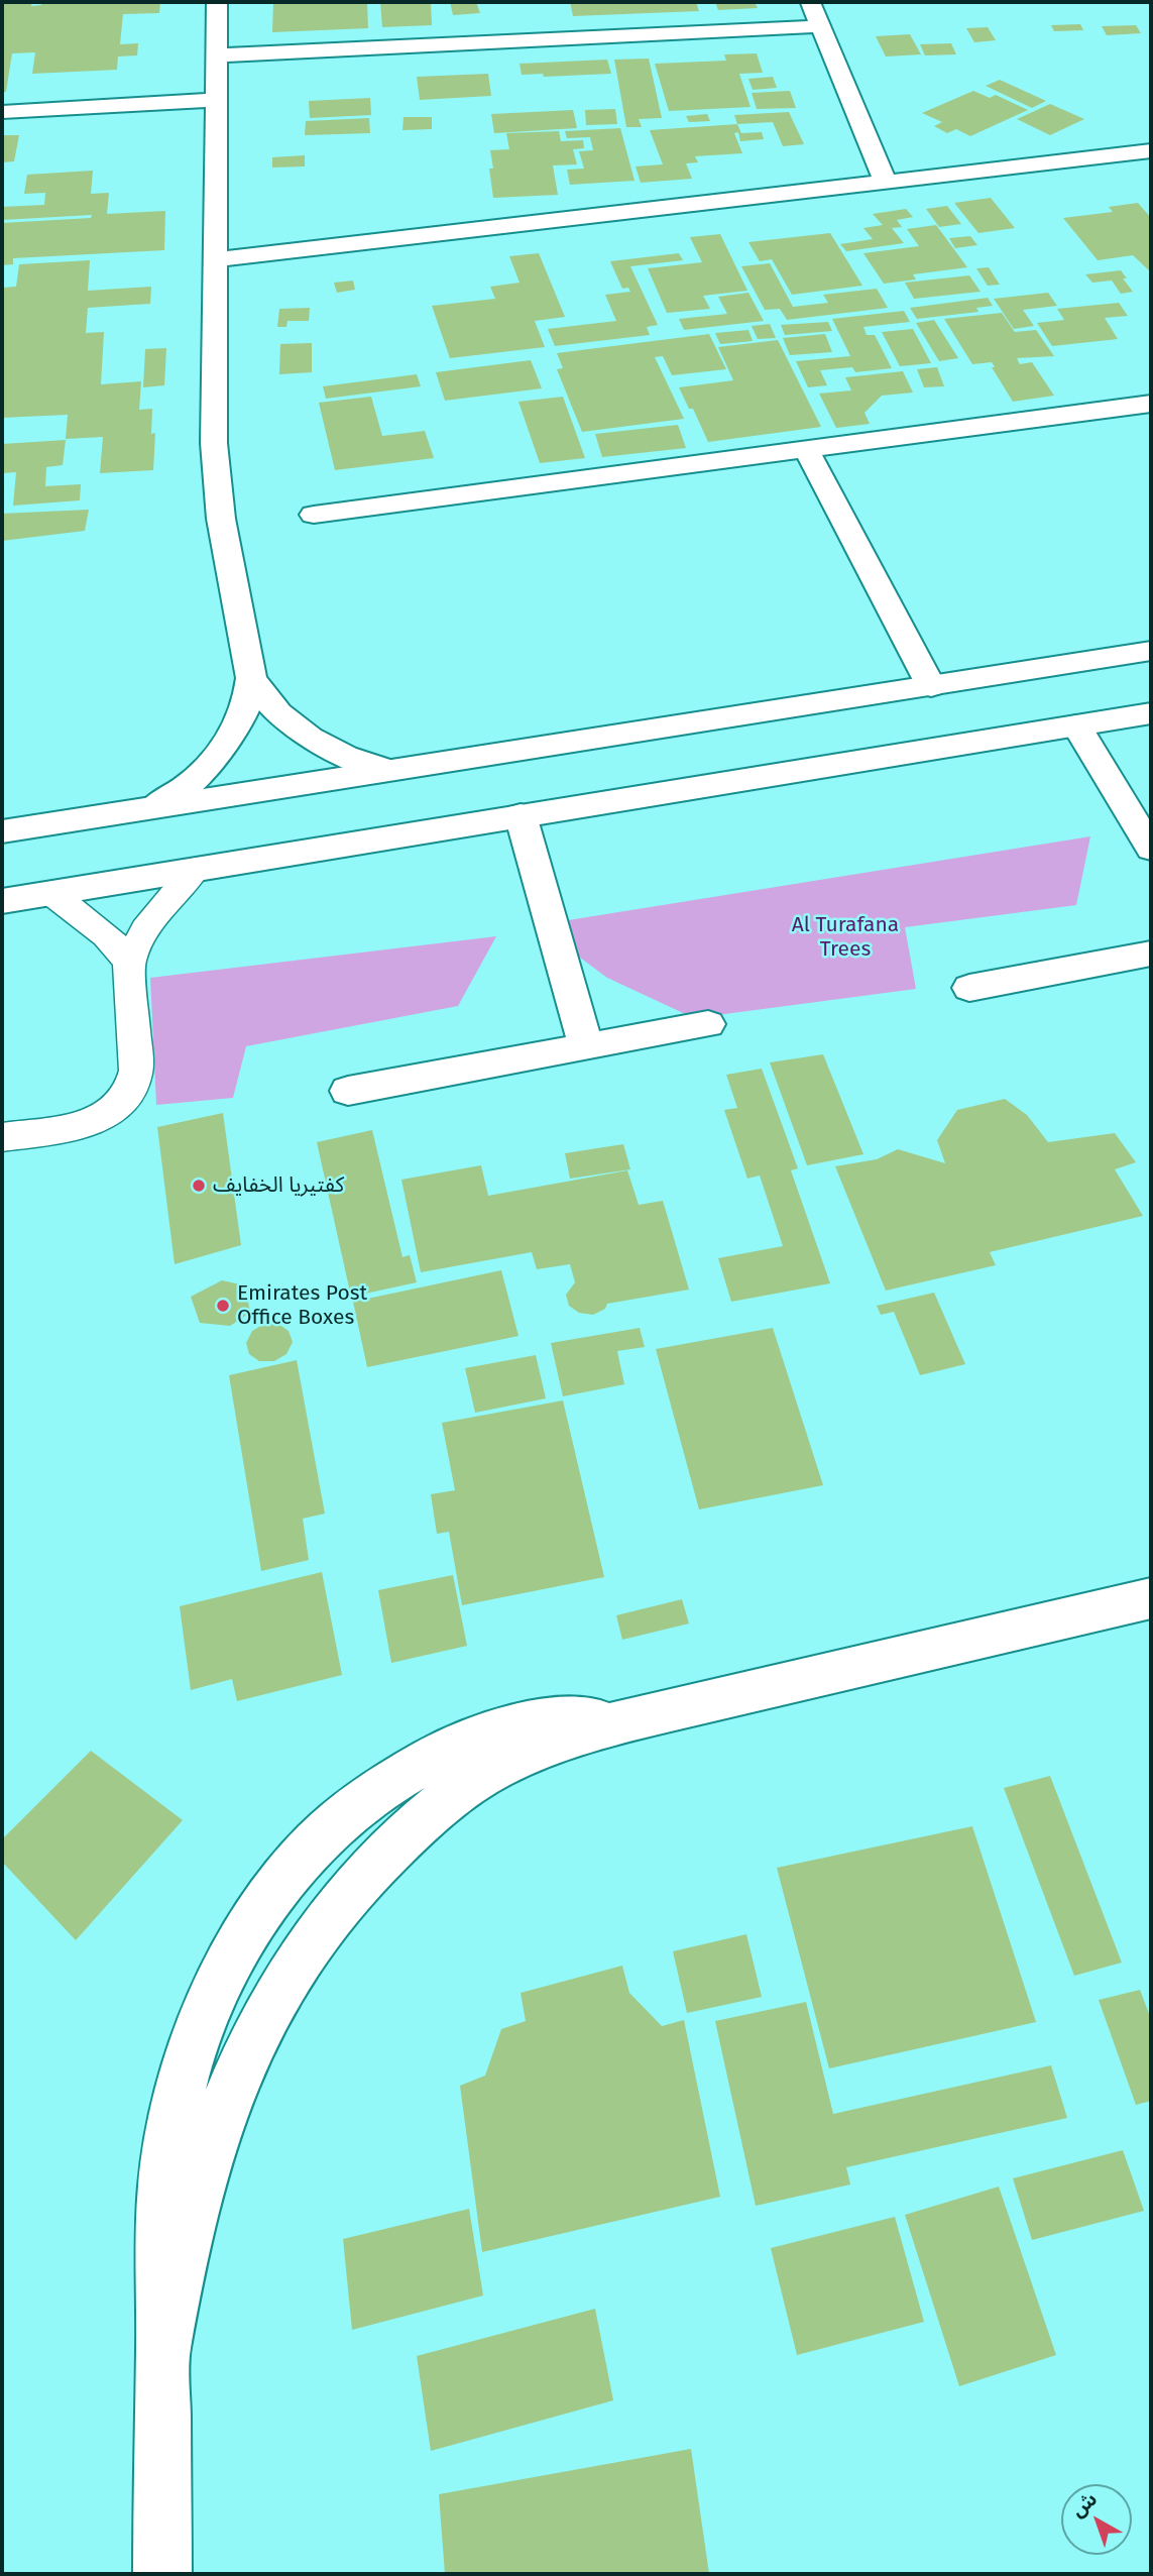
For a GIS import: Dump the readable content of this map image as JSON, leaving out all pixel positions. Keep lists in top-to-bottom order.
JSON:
{
  "parks": ["Al Turafana Trees"],
  "places": ["كفتيريا الخفايف", "Emirates Post Office Boxes"],
  "north": "top left"
}
